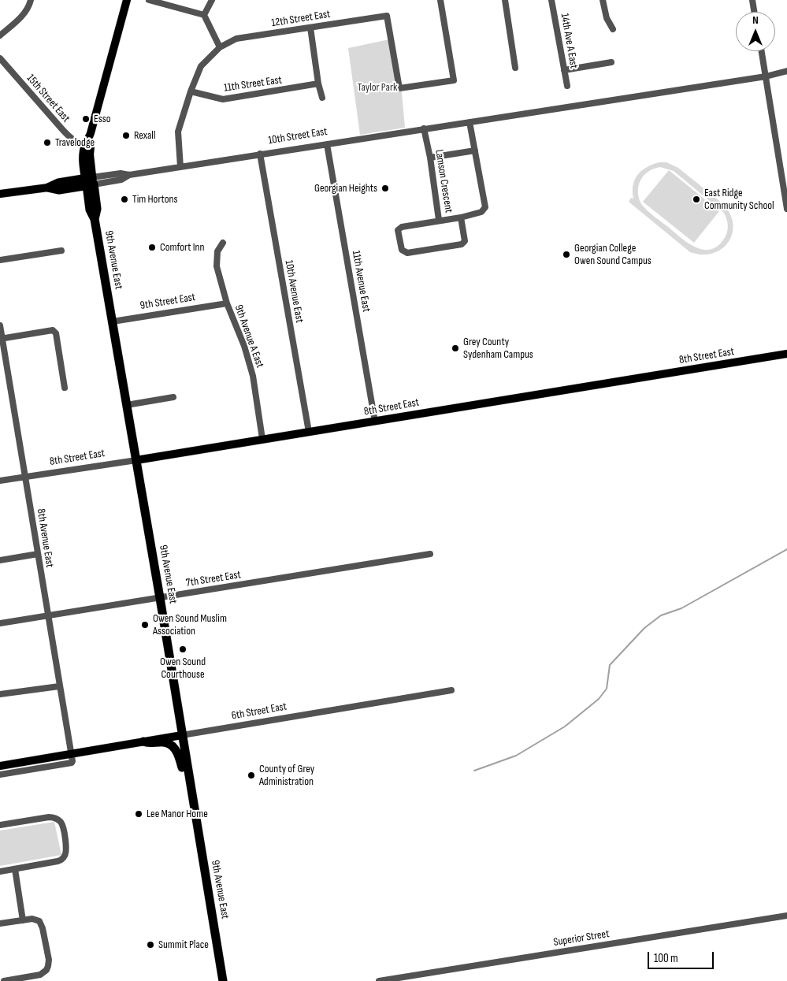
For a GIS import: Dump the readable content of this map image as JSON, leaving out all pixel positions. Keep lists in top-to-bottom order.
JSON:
{
  "streets": {
    "highway": ["10th Street East", "9th Avenue East"],
    "main road": ["8th Street East", "6th Street East"],
    "street": [
      "12th Street East",
      "14th Ave A East",
      "11th Street East",
      "15th Street East",
      "Lamson Crescent",
      "11th Avenue East",
      "10th Avenue East",
      "9th Street East",
      "9th Avenue A East",
      "8th Avenue East",
      "7th Street East",
      "Superior Street"
    ]
  },
  "crossings": [
    ["15th Street East", "9th Avenue East"],
    ["10th Street East", "Lamson Crescent"],
    ["10th Street East", "9th Avenue East"],
    ["10th Street East", "11th Avenue East"],
    ["10th Street East", "10th Avenue East"],
    ["9th Avenue East", "9th Street East"],
    ["9th Avenue East", "8th Street East"],
    ["9th Avenue East", "7th Street East"],
    ["9th Avenue East", "6th Street East"],
    ["11th Avenue East", "8th Street East"],
    ["10th Avenue East", "8th Street East"],
    ["9th Street East", "9th Avenue A East"],
    ["9th Avenue A East", "8th Street East"],
    ["8th Street East", "8th Avenue East"],
    ["8th Avenue East", "7th Street East"],
    ["8th Avenue East", "6th Street East"]
  ],
  "parks": ["Taylor Park"],
  "places": [
    "Esso",
    "Rexall",
    "Travelodge",
    "Georgian Heights",
    "Tim Hortons",
    "East Ridge Community School",
    "Comfort Inn",
    "Georgian College Owen Sound Campus",
    "Grey County Sydenham Campus",
    "Owen Sound Muslim Association",
    "Owen Sound Courthouse",
    "County of Grey Administration",
    "Lee Manor Home",
    "Summit Place"
  ],
  "scale_bar": "100 m",
  "north": "top"
}
